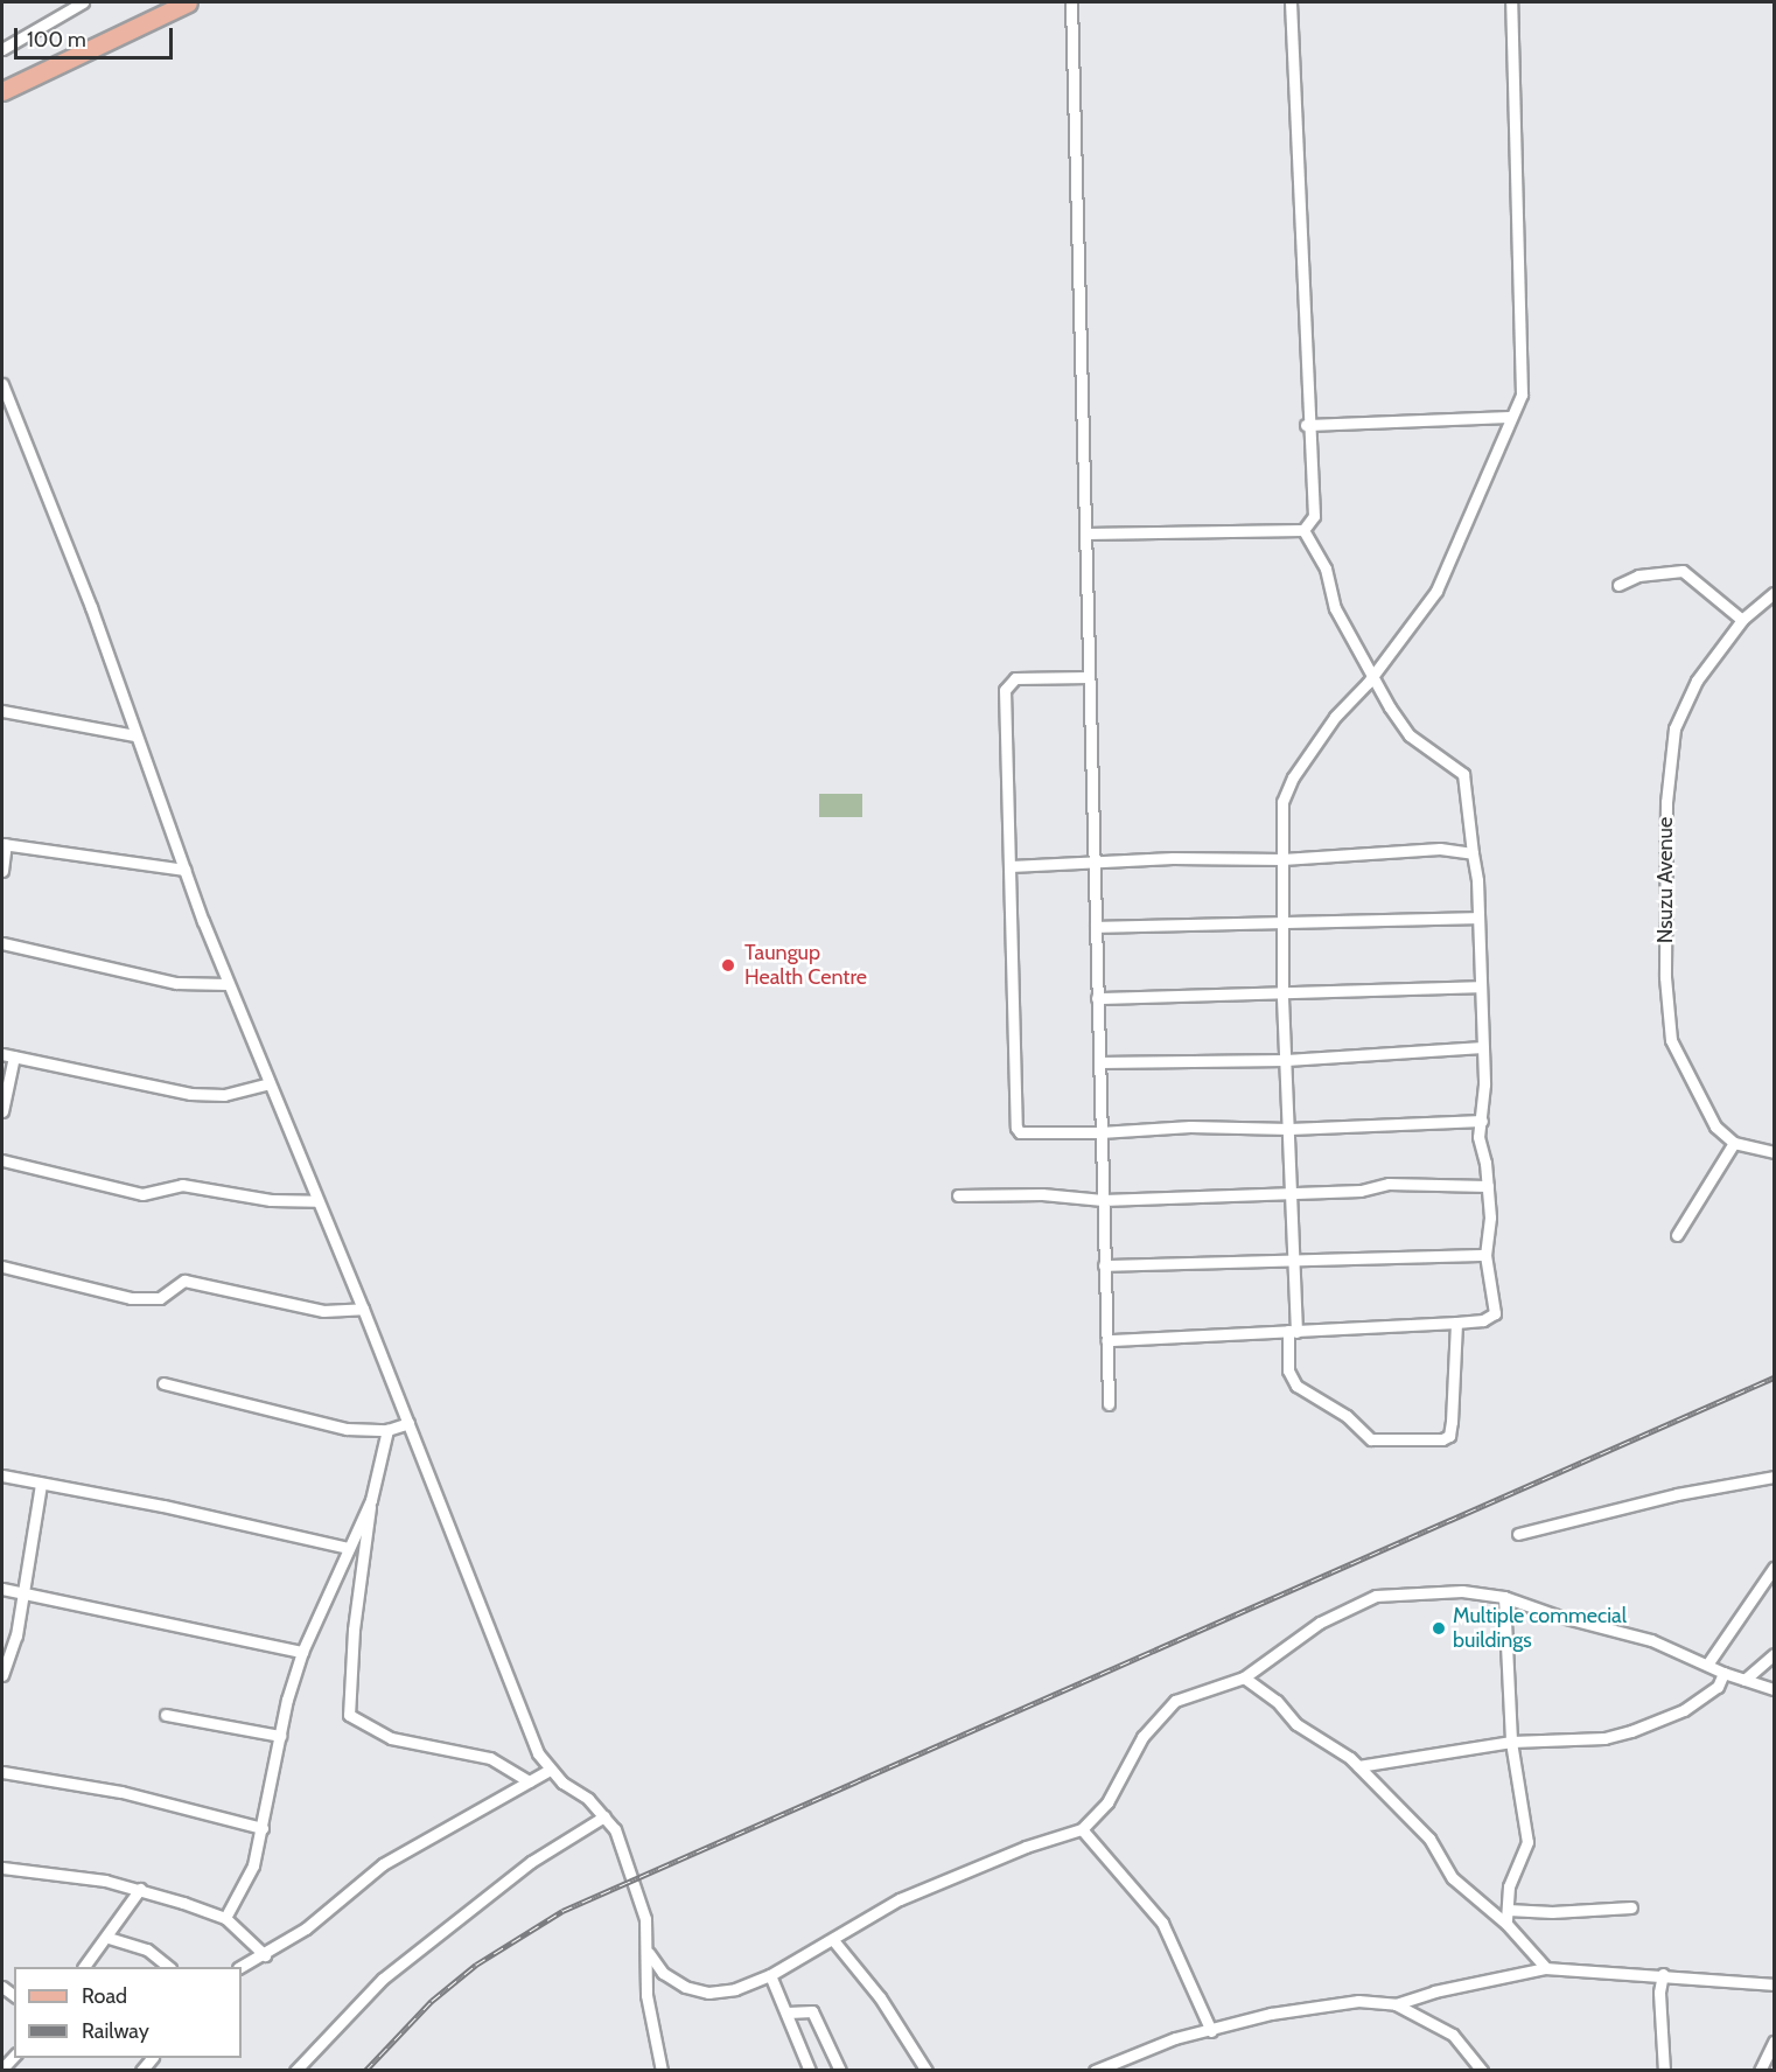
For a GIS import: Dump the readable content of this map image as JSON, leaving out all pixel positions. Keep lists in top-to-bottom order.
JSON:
{
  "streets": {
    "street": ["Nsuzu Avenue"]
  },
  "places": ["Taungup Health Centre", "Multiple commecial buildings"],
  "legend": ["Road", "Railway"],
  "scale_bar": "100 m"
}
